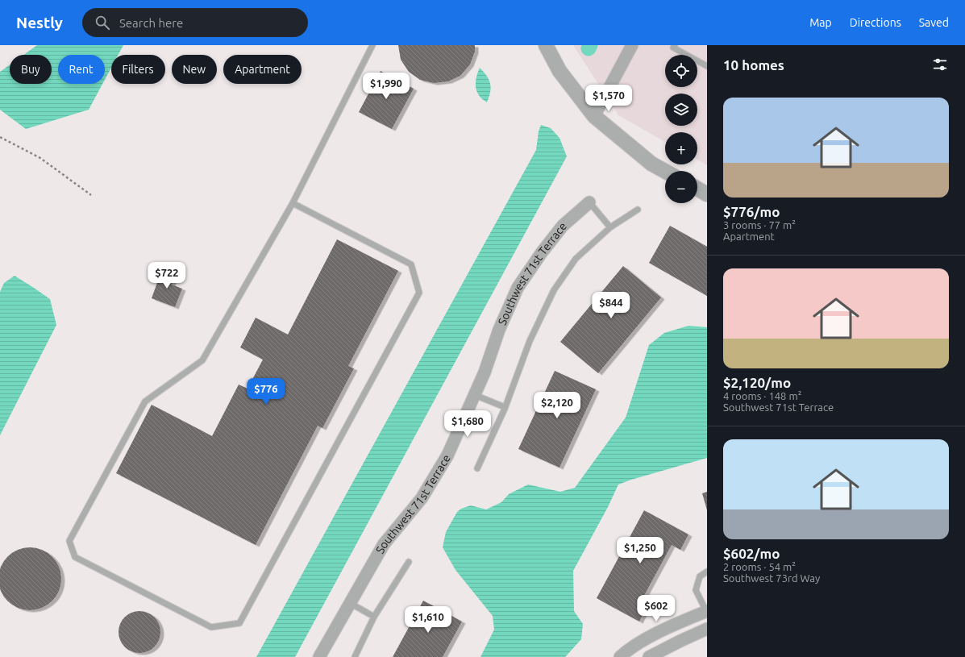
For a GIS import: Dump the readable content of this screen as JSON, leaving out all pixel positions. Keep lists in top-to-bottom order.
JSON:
{
  "streets": {
    "street": ["Southwest 71st Terrace"]
  },
  "page": {
    "header": "Nestly",
    "search": "Search here",
    "nav": ["Map", "Directions", "Saved"],
    "heading": "10 homes",
    "map_buttons": ["+", "−"],
    "chip": [
      "Buy",
      "Rent",
      "Filters",
      "New",
      "Apartment"
    ],
    "price": [
      "$1,990",
      "$1,570",
      "$722",
      "$844",
      "$776",
      "$2,120",
      "$1,680",
      "$1,250",
      "$602",
      "$1,610"
    ],
    "list": [
      {
        "name": "$776/mo",
        "note": "3 rooms · 77 m² · Apartment"
      },
      {
        "name": "$2,120/mo",
        "note": "4 rooms · 148 m² · Southwest 71st Terrace"
      },
      {
        "name": "$602/mo",
        "note": "2 rooms · 54 m² · Southwest 73rd Way"
      }
    ]
  }
}
